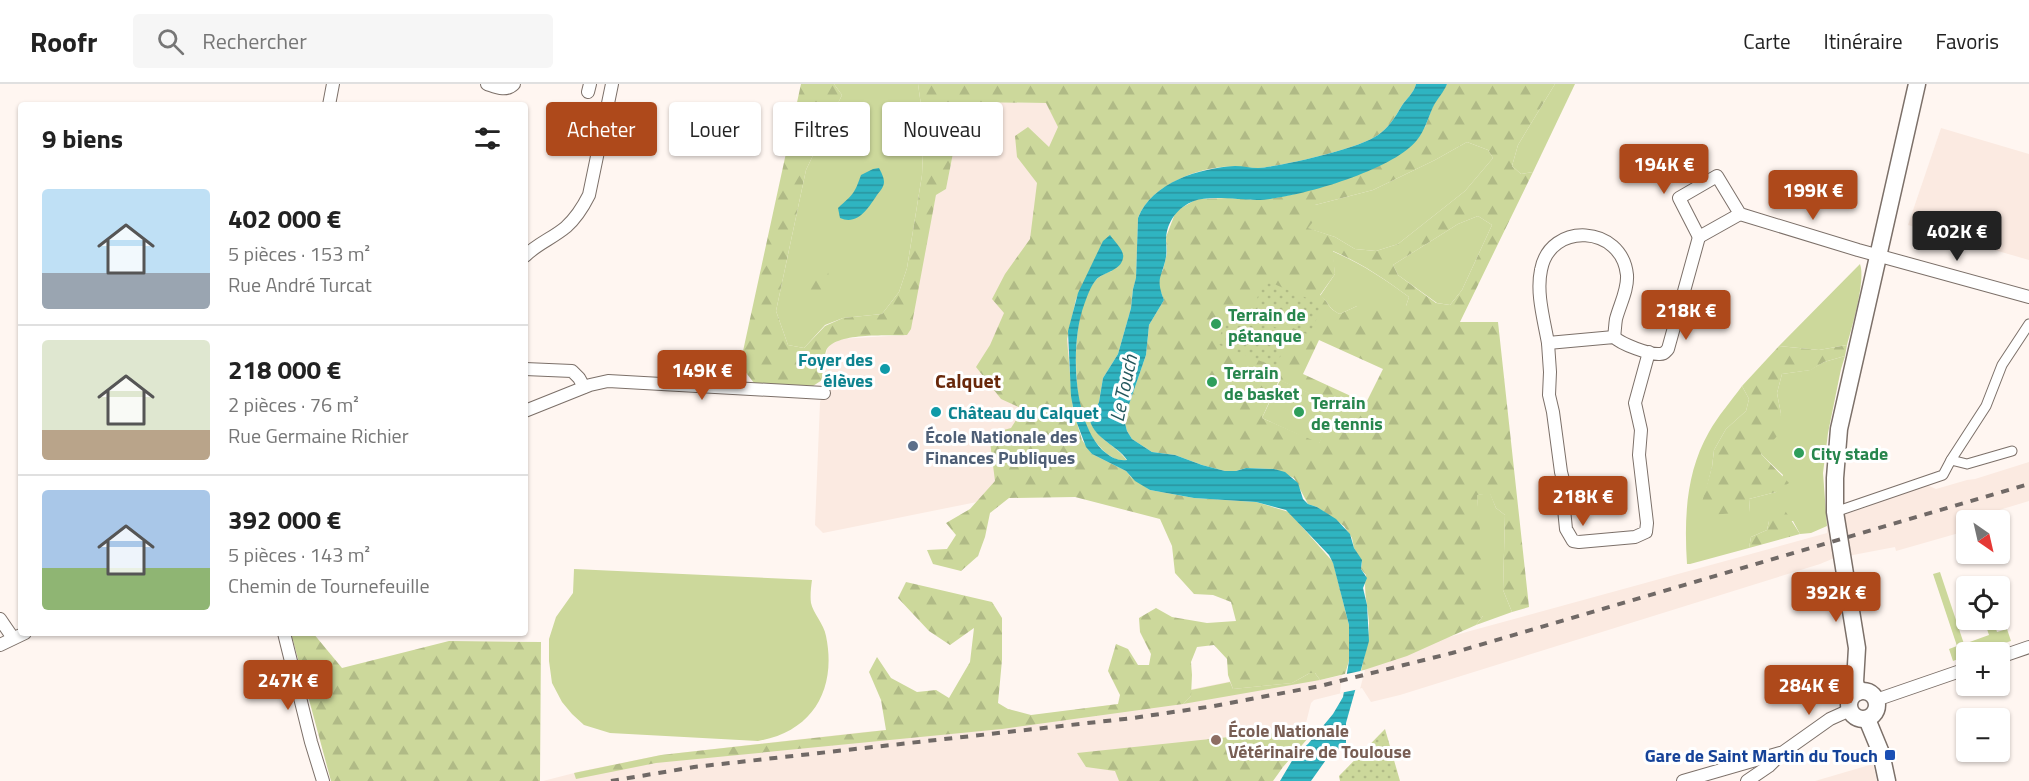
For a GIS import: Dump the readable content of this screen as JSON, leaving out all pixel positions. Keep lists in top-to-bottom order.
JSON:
{
  "districts": ["Calquet"],
  "water": ["Le Touch"],
  "places": {
    "other": [
      "Terrain de pétanque",
      "Foyer des élèves",
      "Terrain de basket",
      "Château du Calquet",
      "Terrain de tennis",
      "École Nationale des Finances Publiques",
      "City stade",
      "École Nationale Vétérinaire de Toulouse"
    ],
    "transit": ["Gare de Saint Martin du Touch"]
  },
  "north": "bottom right",
  "page": {
    "header": "Roofr",
    "search": "Rechercher",
    "nav": ["Carte", "Itinéraire", "Favoris"],
    "chip": [
      "Acheter",
      "Louer",
      "Filtres",
      "Nouveau"
    ],
    "heading": "9 biens",
    "price": [
      "194K €",
      "199K €",
      "402K €",
      "218K €",
      "149K €",
      "218K €",
      "392K €",
      "247K €",
      "284K €"
    ],
    "list": [
      {
        "name": "402 000 €",
        "note": "5 pièces · 153 m² · Rue André Turcat"
      },
      {
        "name": "218 000 €",
        "note": "2 pièces · 76 m² · Rue Germaine Richier"
      },
      {
        "name": "392 000 €",
        "note": "5 pièces · 143 m² · Chemin de Tournefeuille"
      }
    ],
    "map_buttons": ["+", "−"]
  }
}
